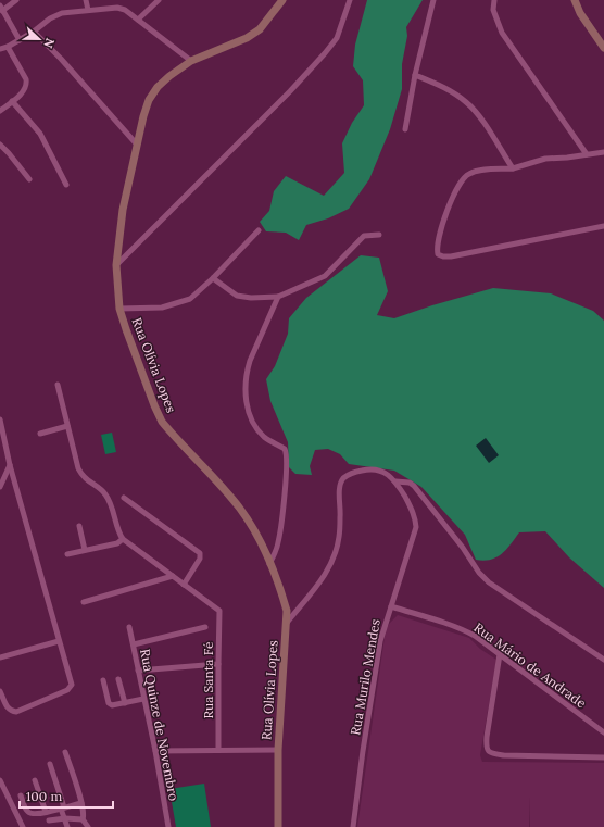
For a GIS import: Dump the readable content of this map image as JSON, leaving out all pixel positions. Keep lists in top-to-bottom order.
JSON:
{
  "streets": {
    "street": [
      "Rua Olívia Lopes",
      "Rua Mário de Andrade",
      "Rua Murilo Mendes",
      "Rua Santa Fé",
      "Rua Quinze de Novembro"
    ]
  },
  "crossings": [
    ["Rua Mário de Andrade", "Rua Murilo Mendes"]
  ],
  "scale_bar": "100 m",
  "north": "right"
}
